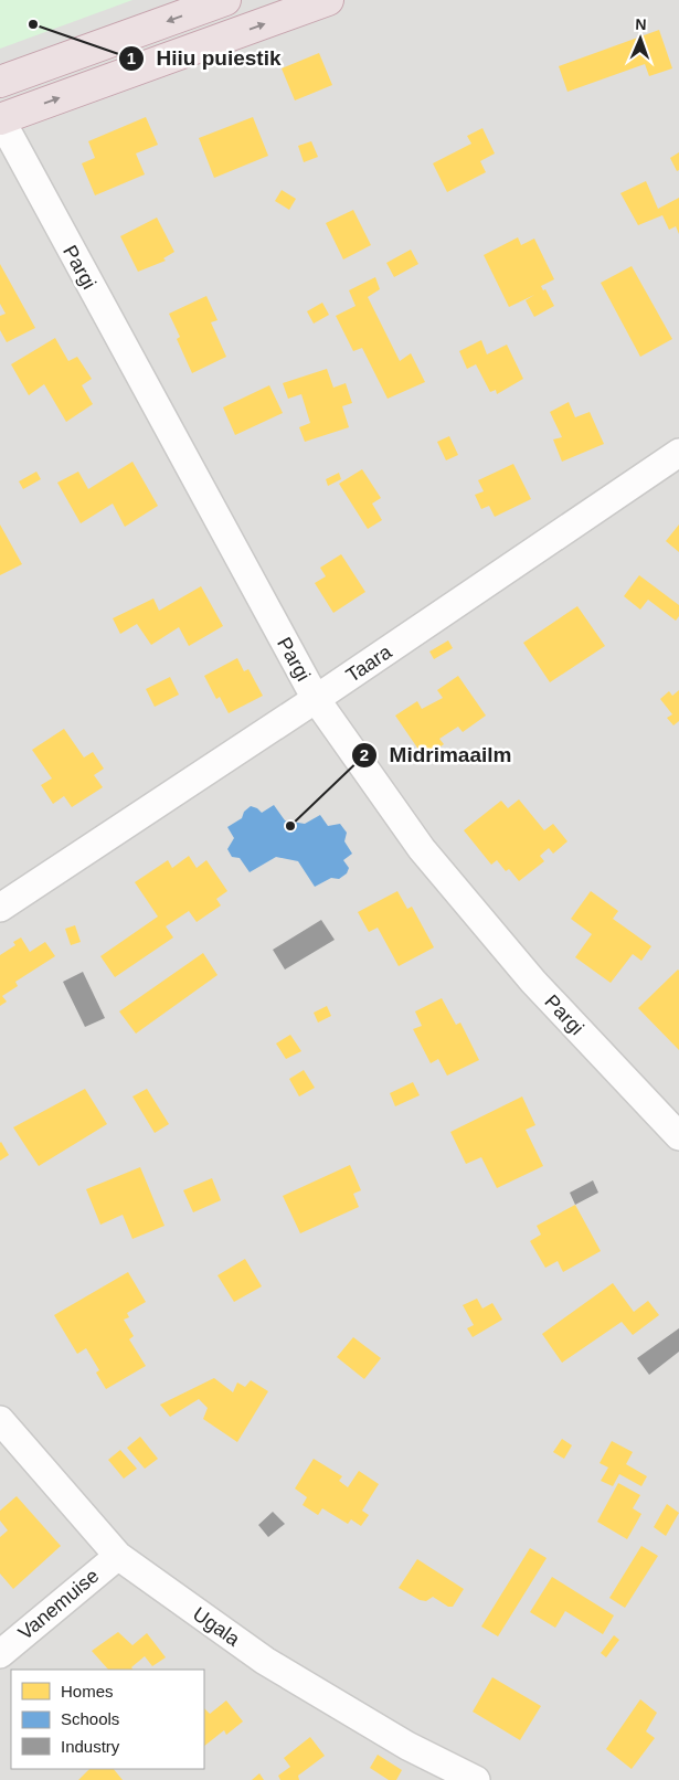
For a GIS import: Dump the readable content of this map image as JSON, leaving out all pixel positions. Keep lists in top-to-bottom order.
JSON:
{
  "streets": {
    "street": [
      "Pargi",
      "Taara",
      "Vanemuise",
      "Ugala"
    ]
  },
  "crossings": [
    ["Pargi", "Taara"],
    ["Vanemuise", "Ugala"]
  ],
  "places": ["Hiiu puiestik", "Midrimaailm"],
  "legend": ["Homes", "Schools", "Industry"],
  "north": "top"
}
